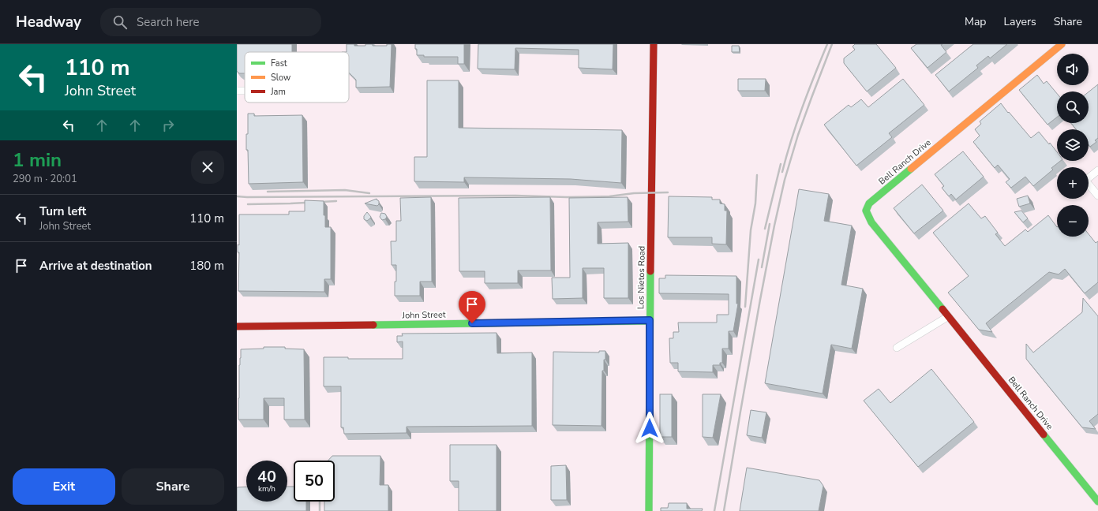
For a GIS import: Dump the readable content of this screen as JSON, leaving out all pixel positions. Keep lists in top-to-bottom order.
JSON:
{
  "streets": {
    "street": ["Bell Ranch Drive", "Los Nietos Road", "John Street"]
  },
  "crossings": [
    ["Los Nietos Road", "John Street"]
  ],
  "legend": ["Fast", "Slow", "Jam"],
  "page": {
    "header": "Headway",
    "search": "Search here",
    "nav": ["Map", "Layers", "Share"],
    "turn": ["110 m", "John Street"],
    "map_buttons": ["+", "−"],
    "heading": ["1 min", "290 m · 20:01"],
    "list": [
      {
        "name": "Turn left",
        "note": "John Street",
        "value": "110 m"
      },
      {
        "name": "Arrive at destination",
        "value": "180 m"
      }
    ],
    "speed": "40 km/h",
    "limit": "50",
    "buttons": ["Exit", "Share"]
  }
}
